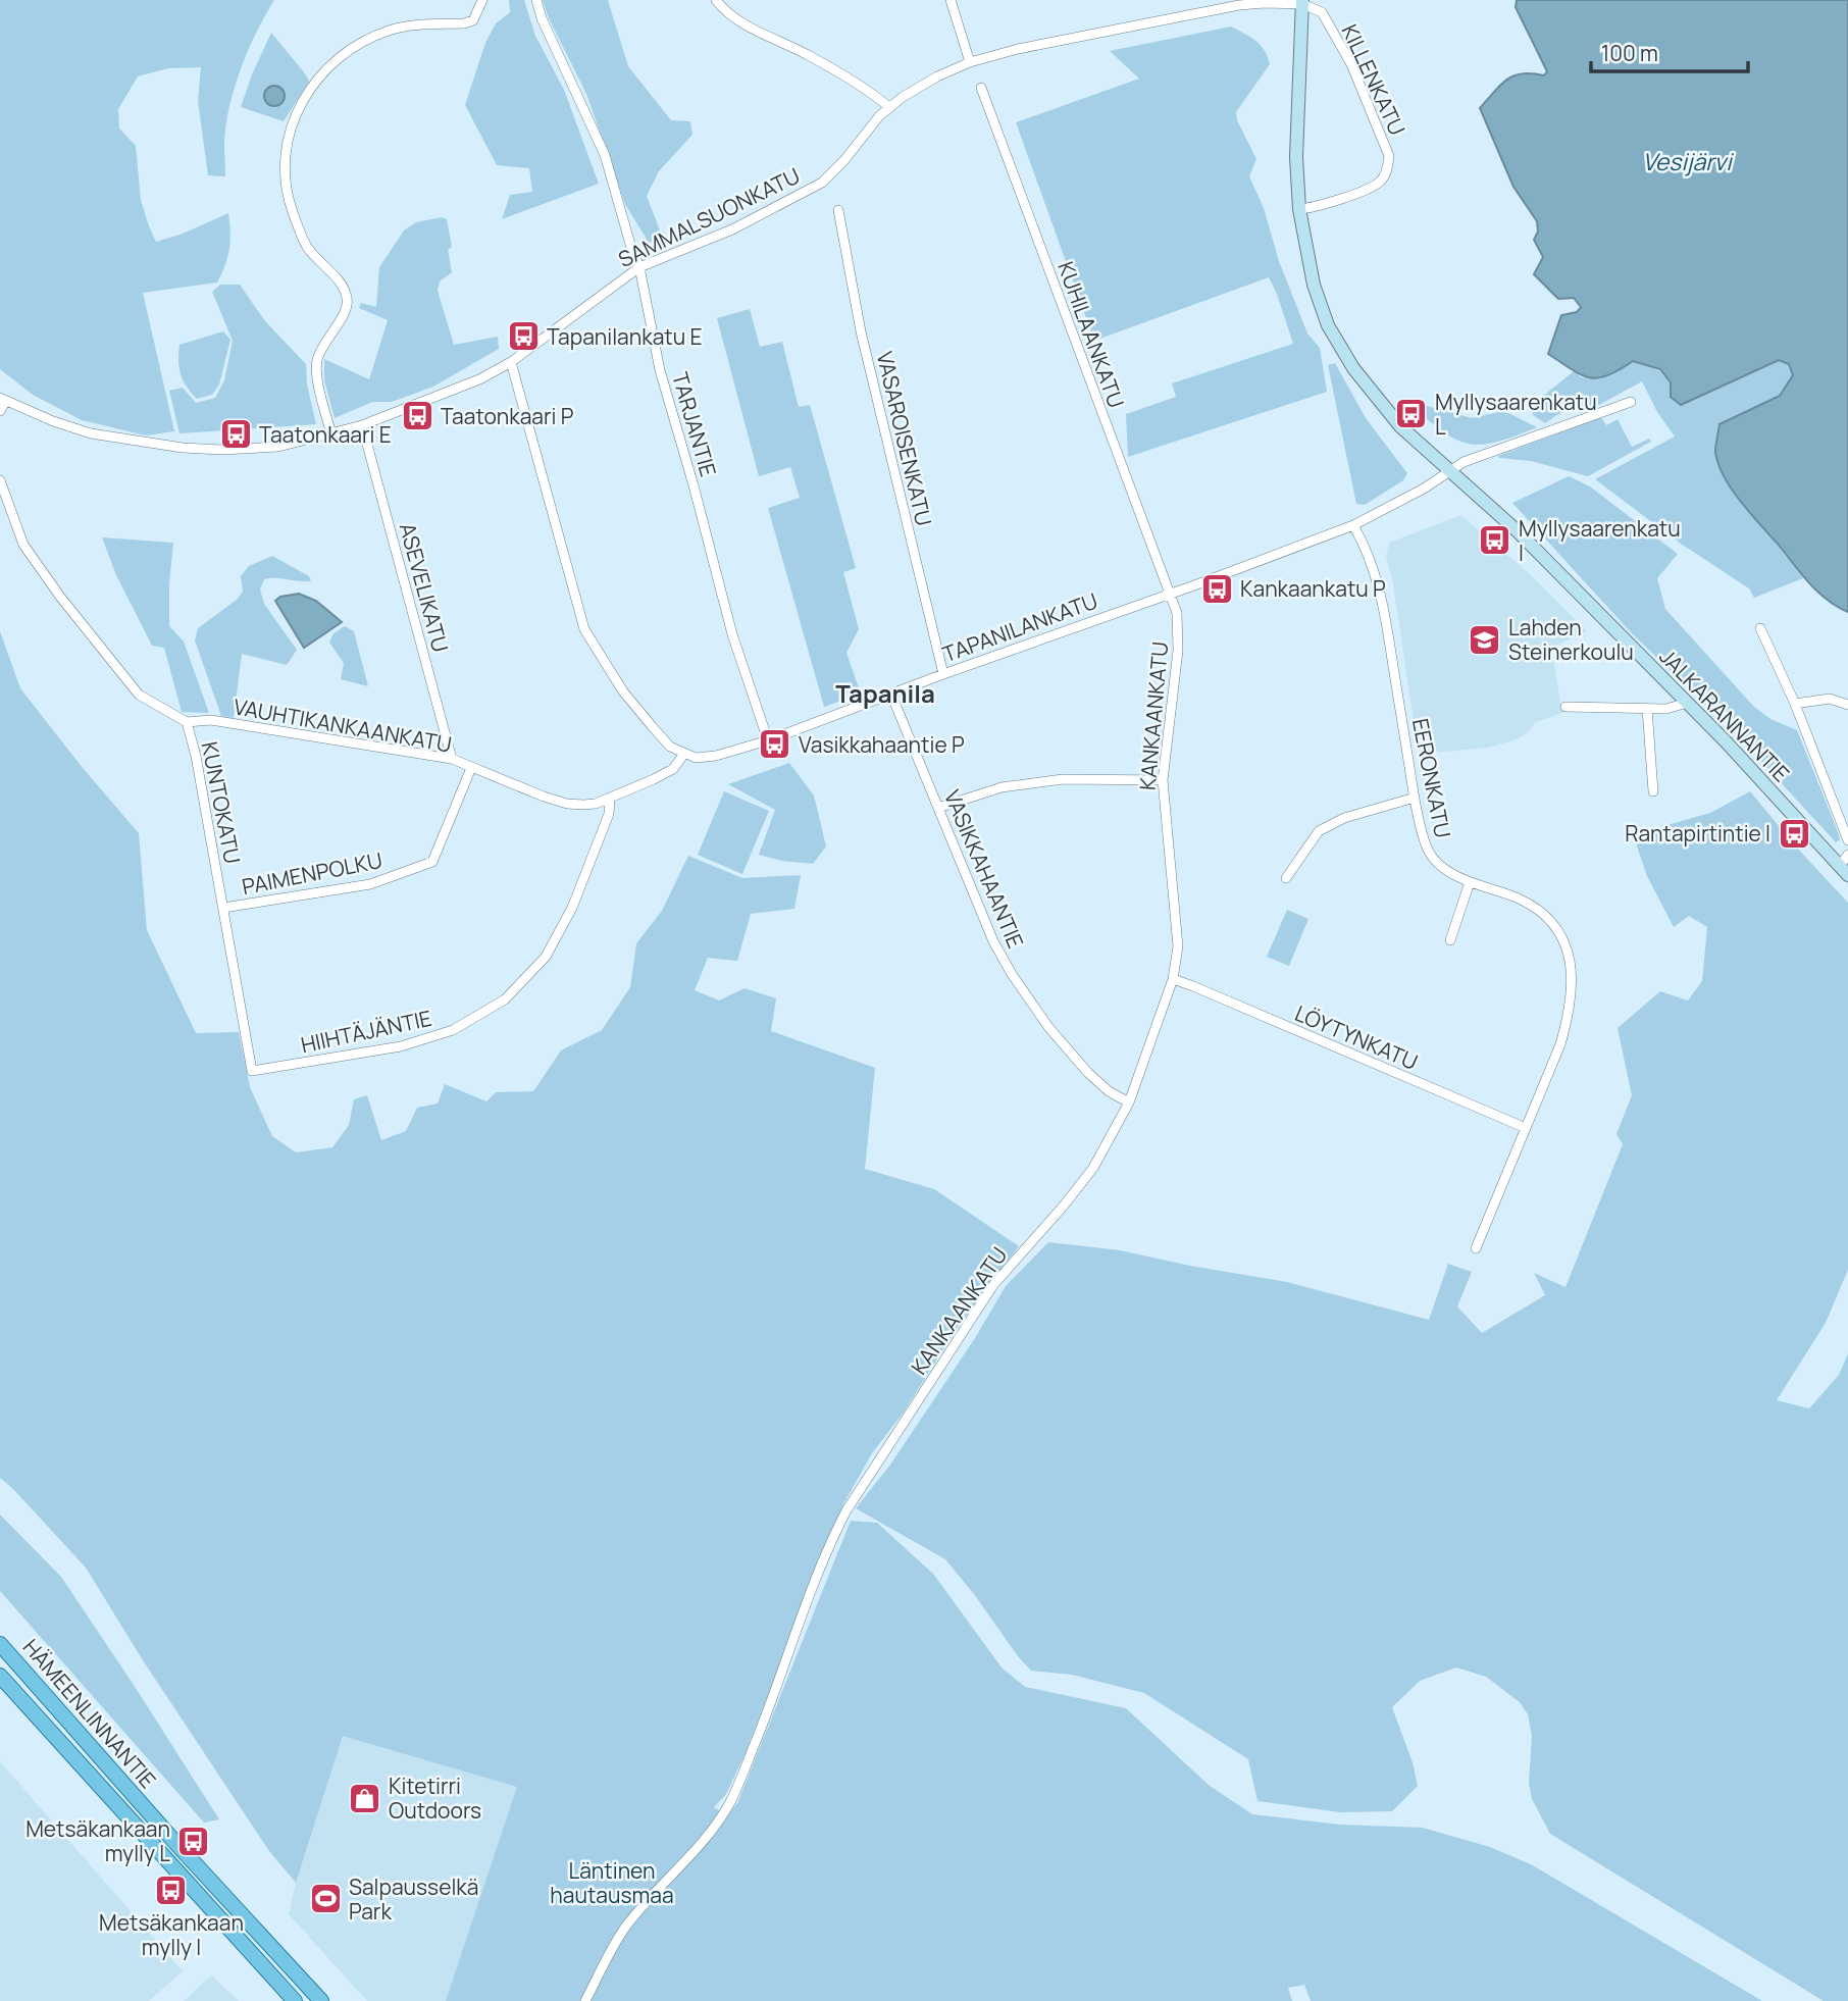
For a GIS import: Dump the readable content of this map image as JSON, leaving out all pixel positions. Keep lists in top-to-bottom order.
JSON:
{
  "streets": {
    "main road": ["JALKARANNANTIE", "HÄMEENLINNANTIE"],
    "street": [
      "KILLENKATU",
      "SAMMALSUONKATU",
      "KUHILAANKATU",
      "TARJANTIE",
      "VASAROISENKATU",
      "ASEVELIKATU",
      "TAPANILANKATU",
      "KANKAANKATU",
      "VAUHTIKANKAANKATU",
      "EERONKATU",
      "KUNTOKATU",
      "VASIKKAHAANTIE",
      "PAIMENPOLKU",
      "HIIHTÄJÄNTIE",
      "LÖYTYNKATU"
    ]
  },
  "crossings": [
    ["KILLENKATU", "SAMMALSUONKATU"],
    ["KILLENKATU", "JALKARANNANTIE"],
    ["SAMMALSUONKATU", "TARJANTIE"],
    ["SAMMALSUONKATU", "ASEVELIKATU"],
    ["SAMMALSUONKATU", "JALKARANNANTIE"],
    ["KUHILAANKATU", "TAPANILANKATU"],
    ["KUHILAANKATU", "KANKAANKATU"],
    ["TARJANTIE", "TAPANILANKATU"],
    ["VASAROISENKATU", "TAPANILANKATU"],
    ["ASEVELIKATU", "VAUHTIKANKAANKATU"],
    ["TAPANILANKATU", "JALKARANNANTIE"],
    ["TAPANILANKATU", "KANKAANKATU"],
    ["TAPANILANKATU", "VAUHTIKANKAANKATU"],
    ["TAPANILANKATU", "EERONKATU"],
    ["TAPANILANKATU", "VASIKKAHAANTIE"],
    ["KANKAANKATU", "VASIKKAHAANTIE"],
    ["KANKAANKATU", "LÖYTYNKATU"],
    ["VAUHTIKANKAANKATU", "KUNTOKATU"],
    ["VAUHTIKANKAANKATU", "PAIMENPOLKU"],
    ["VAUHTIKANKAANKATU", "HIIHTÄJÄNTIE"],
    ["EERONKATU", "LÖYTYNKATU"],
    ["KUNTOKATU", "PAIMENPOLKU"],
    ["KUNTOKATU", "HIIHTÄJÄNTIE"]
  ],
  "districts": ["Tapanila"],
  "water": ["Vesijärvi"],
  "parks": ["Läntinen hautausmaa"],
  "places": {
    "bus stop": [
      "Tapanilankatu E",
      "Myllysaarenkatu L",
      "Taatonkaari P",
      "Taatonkaari E",
      "Myllysaarenkatu I",
      "Kankaankatu P",
      "Vasikkahaantie P",
      "Rantapirtintie I",
      "Metsäkankaan mylly L",
      "Metsäkankaan mylly I"
    ],
    "school or university": ["Lahden Steinerkoulu"],
    "shop": ["Kitetirri Outdoors"],
    "sports": ["Salpausselkä Park"]
  },
  "scale_bar": "100 m"
}
